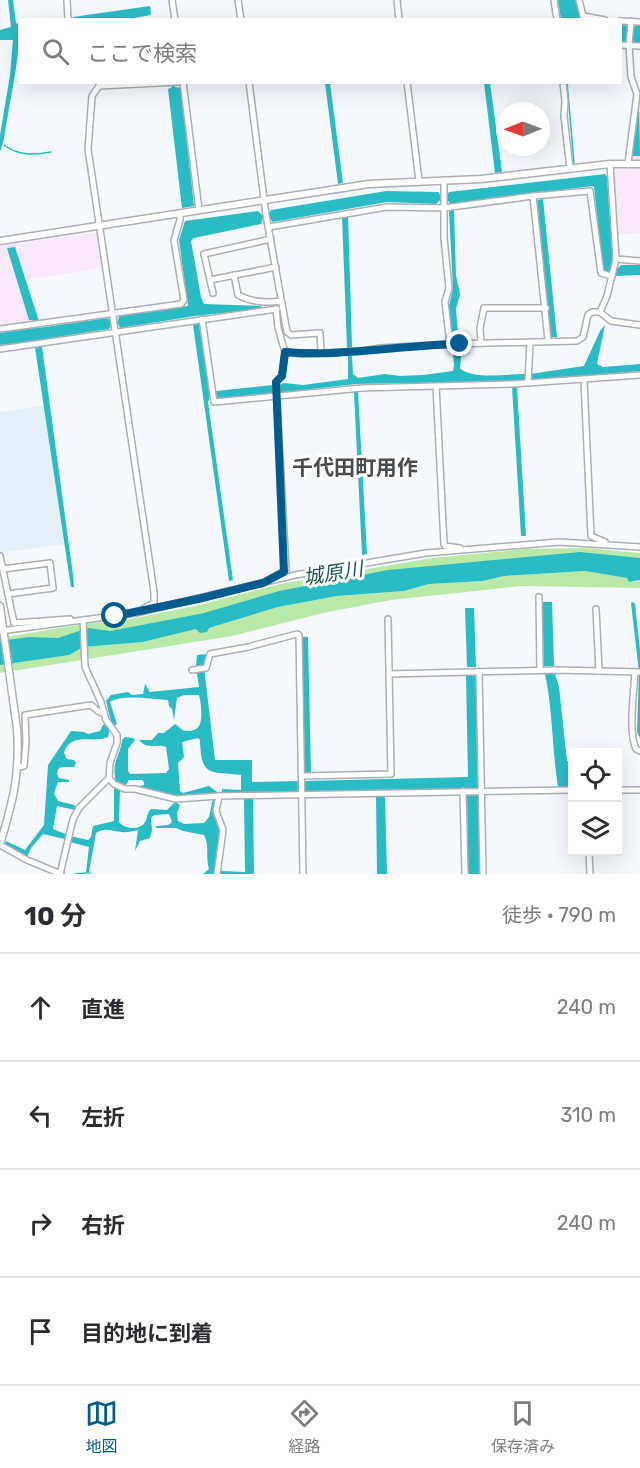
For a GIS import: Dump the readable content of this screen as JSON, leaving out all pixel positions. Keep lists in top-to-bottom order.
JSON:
{
  "districts": ["千代田町用作"],
  "water": ["城原川"],
  "north": "left",
  "page": {
    "search": "ここで検索",
    "heading": ["10 分", "徒歩 · 790 m"],
    "list": [
      ["直進", "240 m"],
      ["左折", "310 m"],
      ["右折", "240 m"],
      "目的地に到着"
    ],
    "nav": ["地図", "経路", "保存済み"]
  }
}
